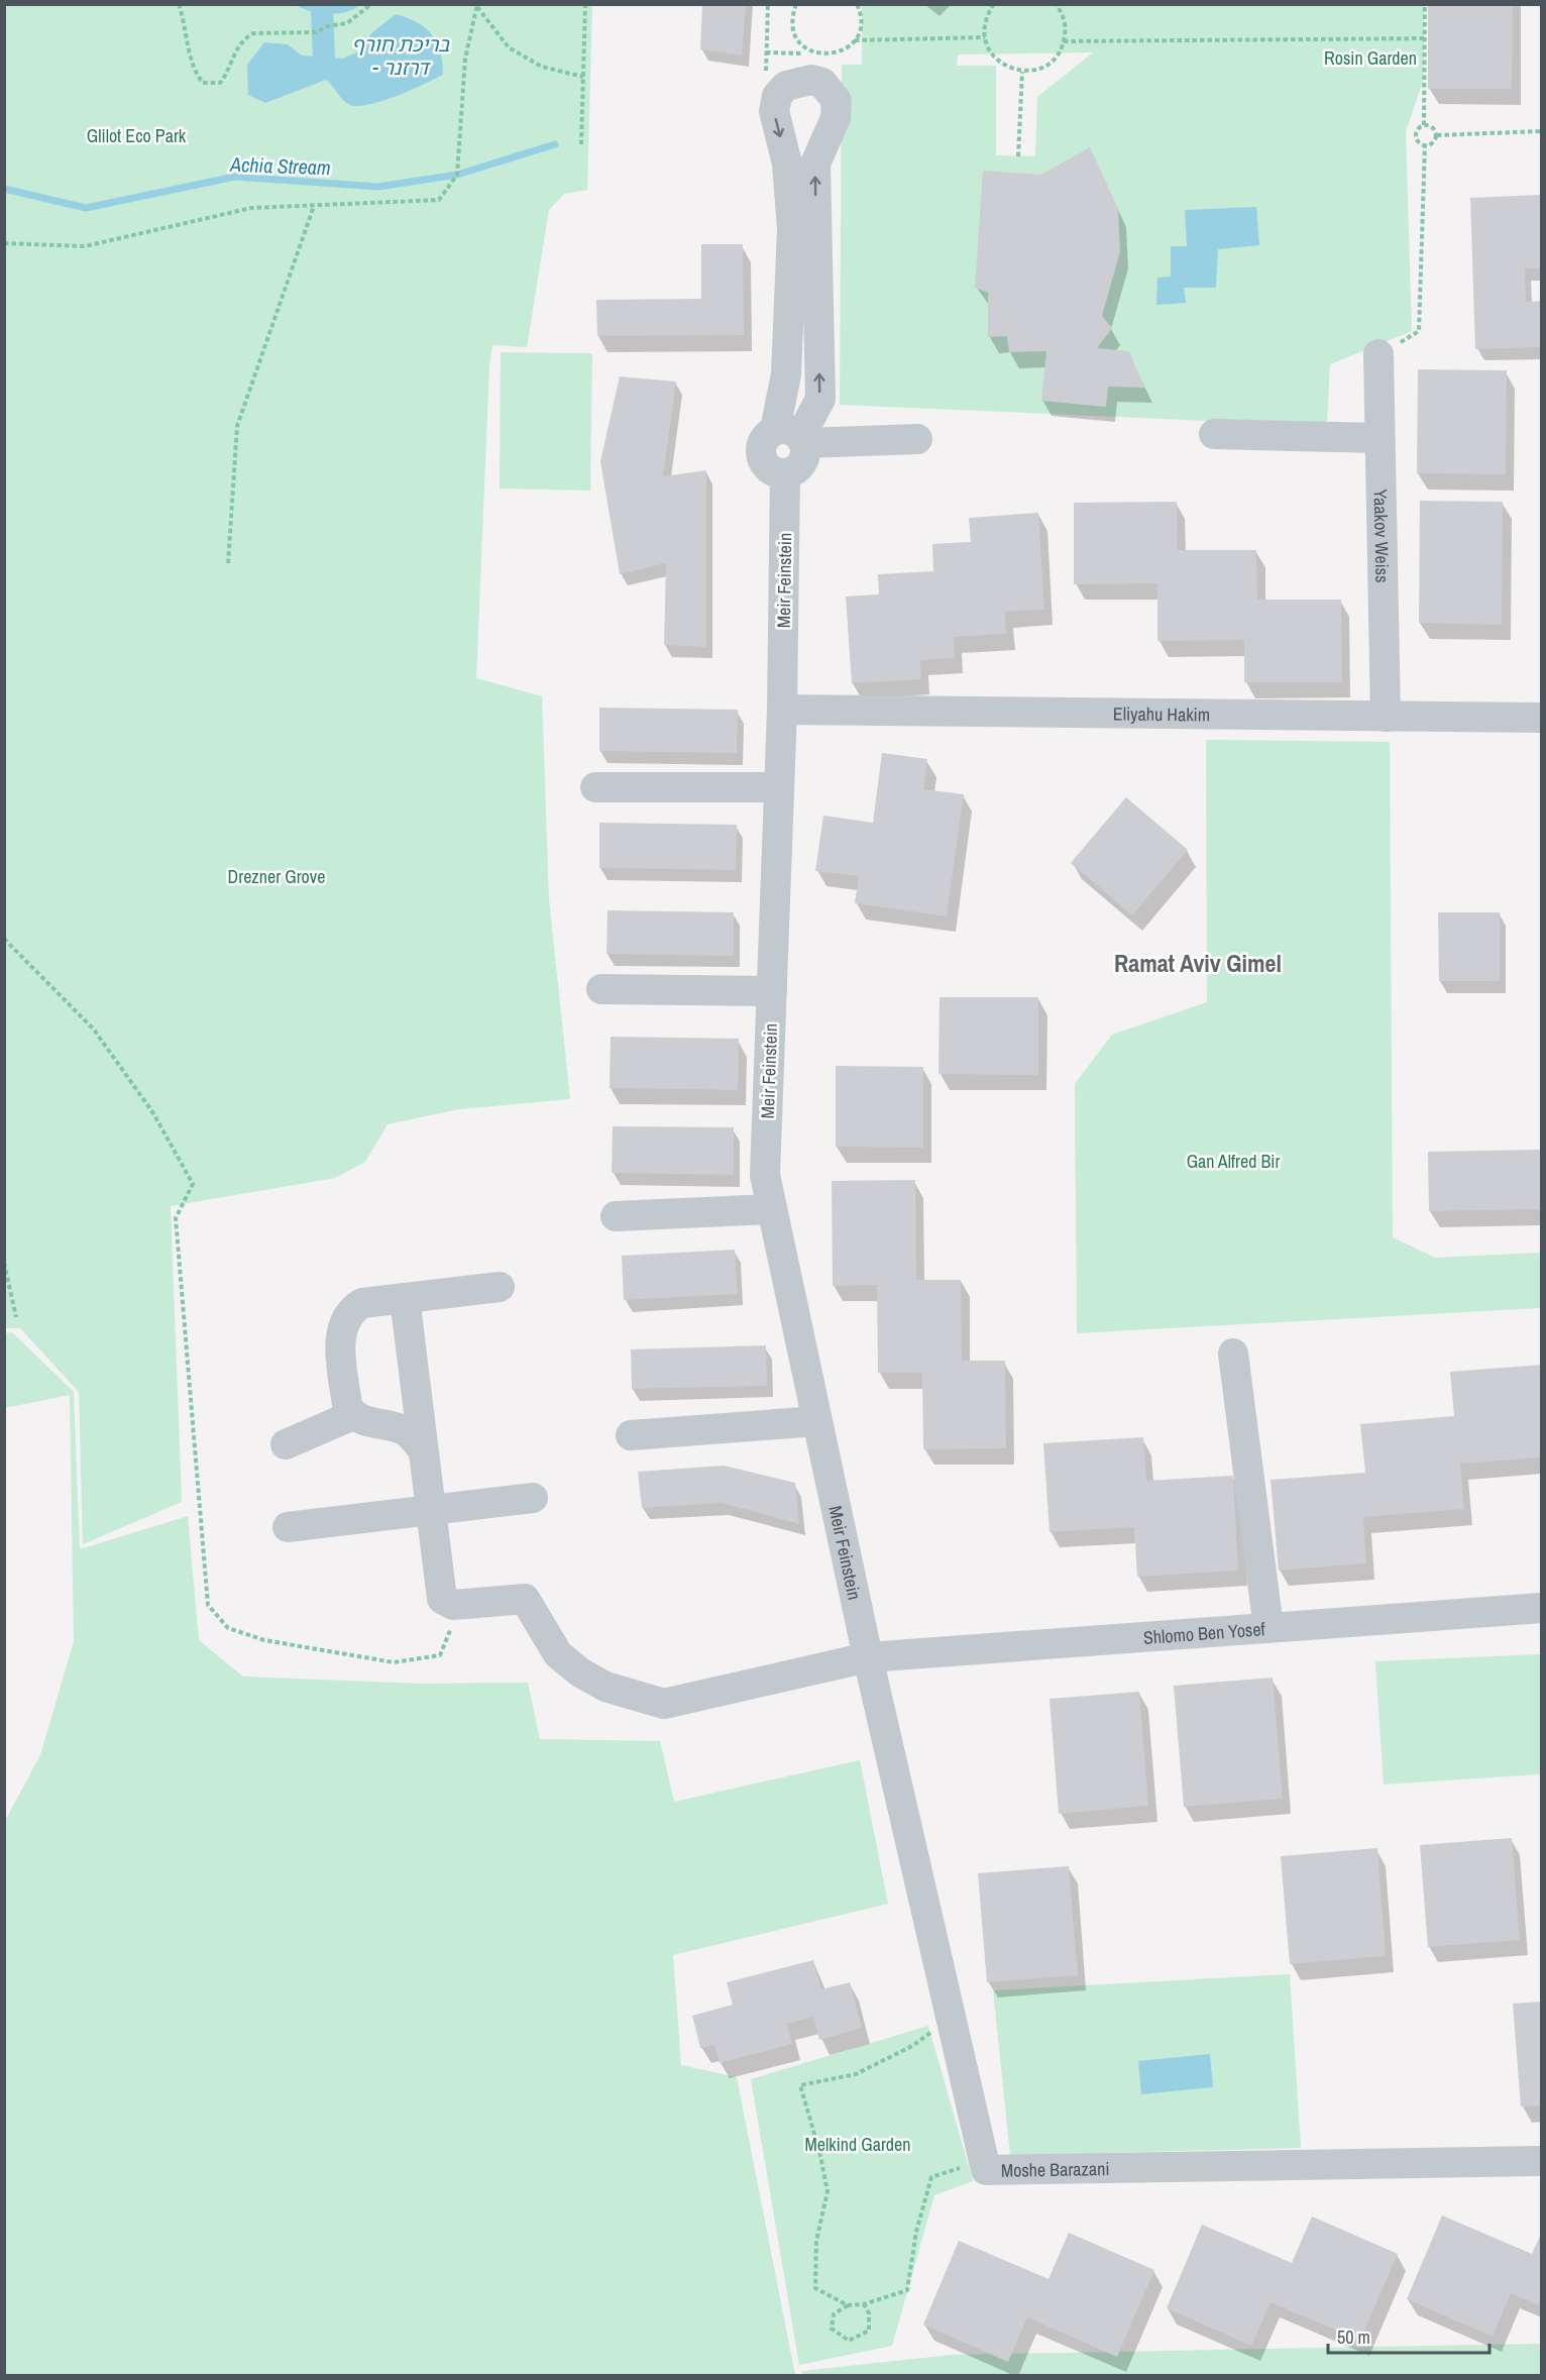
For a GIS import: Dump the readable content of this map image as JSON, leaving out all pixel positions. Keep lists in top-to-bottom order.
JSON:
{
  "streets": {
    "street": [
      "Yaakov Weiss",
      "Meir Feinstein",
      "Eliyahu Hakim",
      "Shlomo Ben Yosef",
      "Moshe Barazani"
    ]
  },
  "crossings": [
    ["Yaakov Weiss", "Eliyahu Hakim"],
    ["Meir Feinstein", "Eliyahu Hakim"],
    ["Meir Feinstein", "Shlomo Ben Yosef"],
    ["Meir Feinstein", "Moshe Barazani"],
    ["Shlomo Ben Yosef", "Moshe Barazani"]
  ],
  "districts": ["Ramat Aviv Gimel"],
  "water": ["בריכת חורף - דרזנר", "Achia Stream"],
  "parks": [
    "Rosin Garden",
    "Glilot Eco Park",
    "Drezner Grove",
    "Gan Alfred Bir",
    "Melkind Garden"
  ],
  "scale_bar": "50 m"
}
